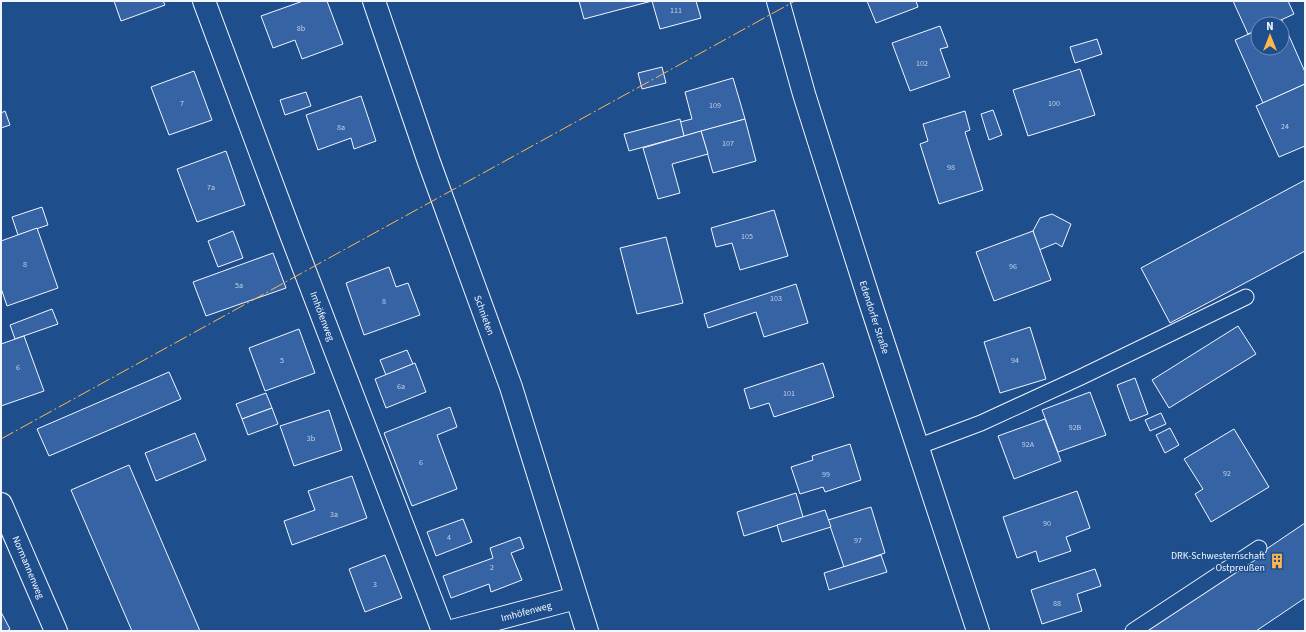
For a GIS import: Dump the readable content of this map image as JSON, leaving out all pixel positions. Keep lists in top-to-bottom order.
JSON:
{
  "streets": {
    "street": [
      "Schnieten",
      "Imhöfenweg",
      "Edendorfer Straße",
      "Normannenweg"
    ]
  },
  "crossings": [
    ["Schnieten", "Imhöfenweg"]
  ],
  "places": {
    "building": ["DRK-Schwesternschaft Ostpreußen"]
  },
  "house_numbers": [
    "111",
    "8b",
    "102",
    "7",
    "100",
    "109",
    "24",
    "8a",
    "107",
    "98",
    "7a",
    "105",
    "8",
    "96",
    "5a",
    "103",
    "8",
    "5",
    "94",
    "6",
    "6a",
    "101",
    "92B",
    "3b",
    "92A",
    "6",
    "92",
    "99",
    "3a",
    "90",
    "4",
    "97",
    "2",
    "3",
    "88"
  ],
  "north": "top"
}
